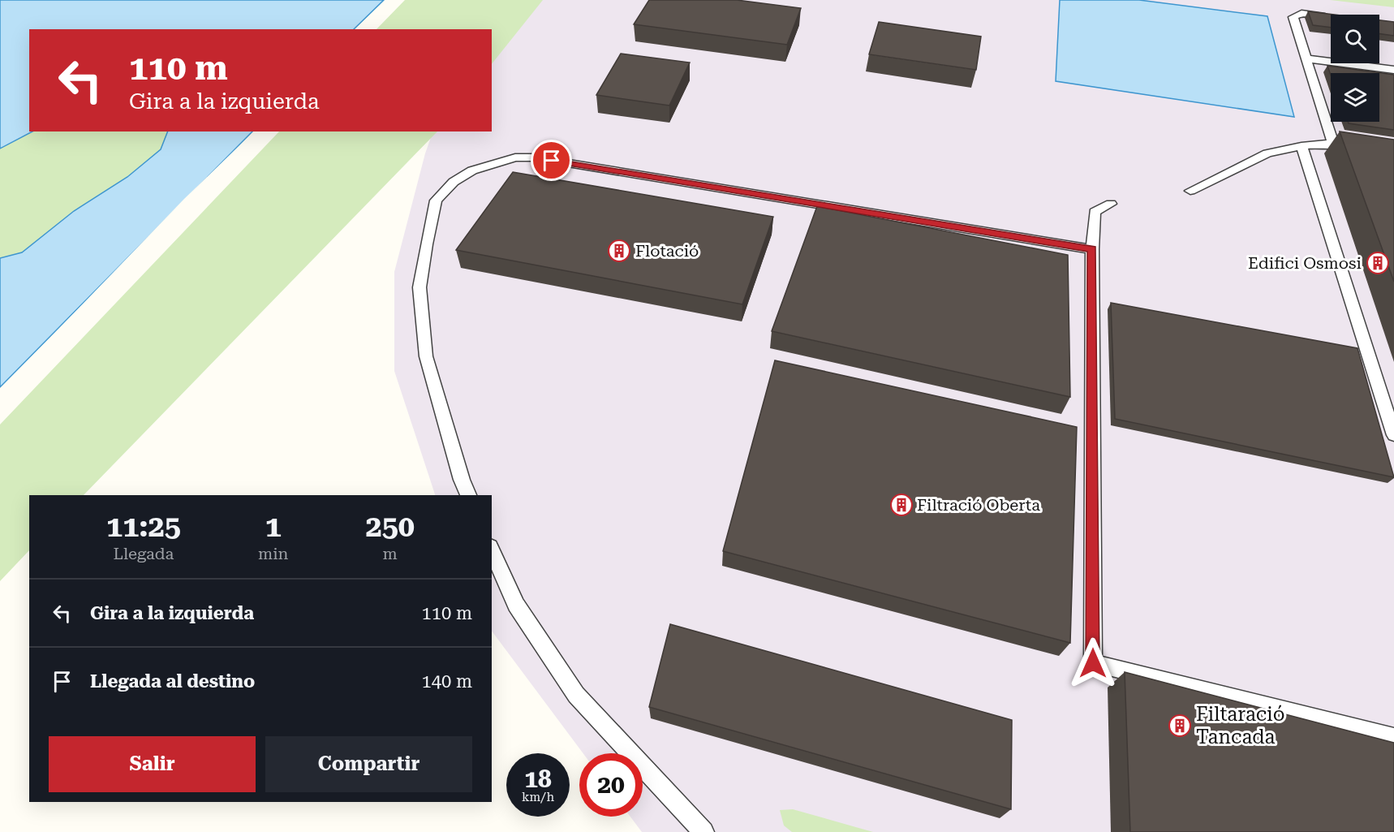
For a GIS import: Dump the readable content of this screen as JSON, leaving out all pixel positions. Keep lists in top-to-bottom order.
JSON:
{
  "places": {
    "building": [
      "Flotació",
      "Edifici Osmosi",
      "Filtració Oberta",
      "Filtaració Tancada"
    ]
  },
  "page": {
    "turn": ["110 m", "Gira a la izquierda"],
    "eta": [
      "11:25",
      "Llegada",
      "1",
      "min",
      "250",
      "m"
    ],
    "list": [
      {
        "name": "Gira a la izquierda",
        "value": "110 m"
      },
      {
        "name": "Llegada al destino",
        "value": "140 m"
      }
    ],
    "buttons": ["Salir", "Compartir"],
    "speed": "18 km/h",
    "limit": "20"
  }
}
